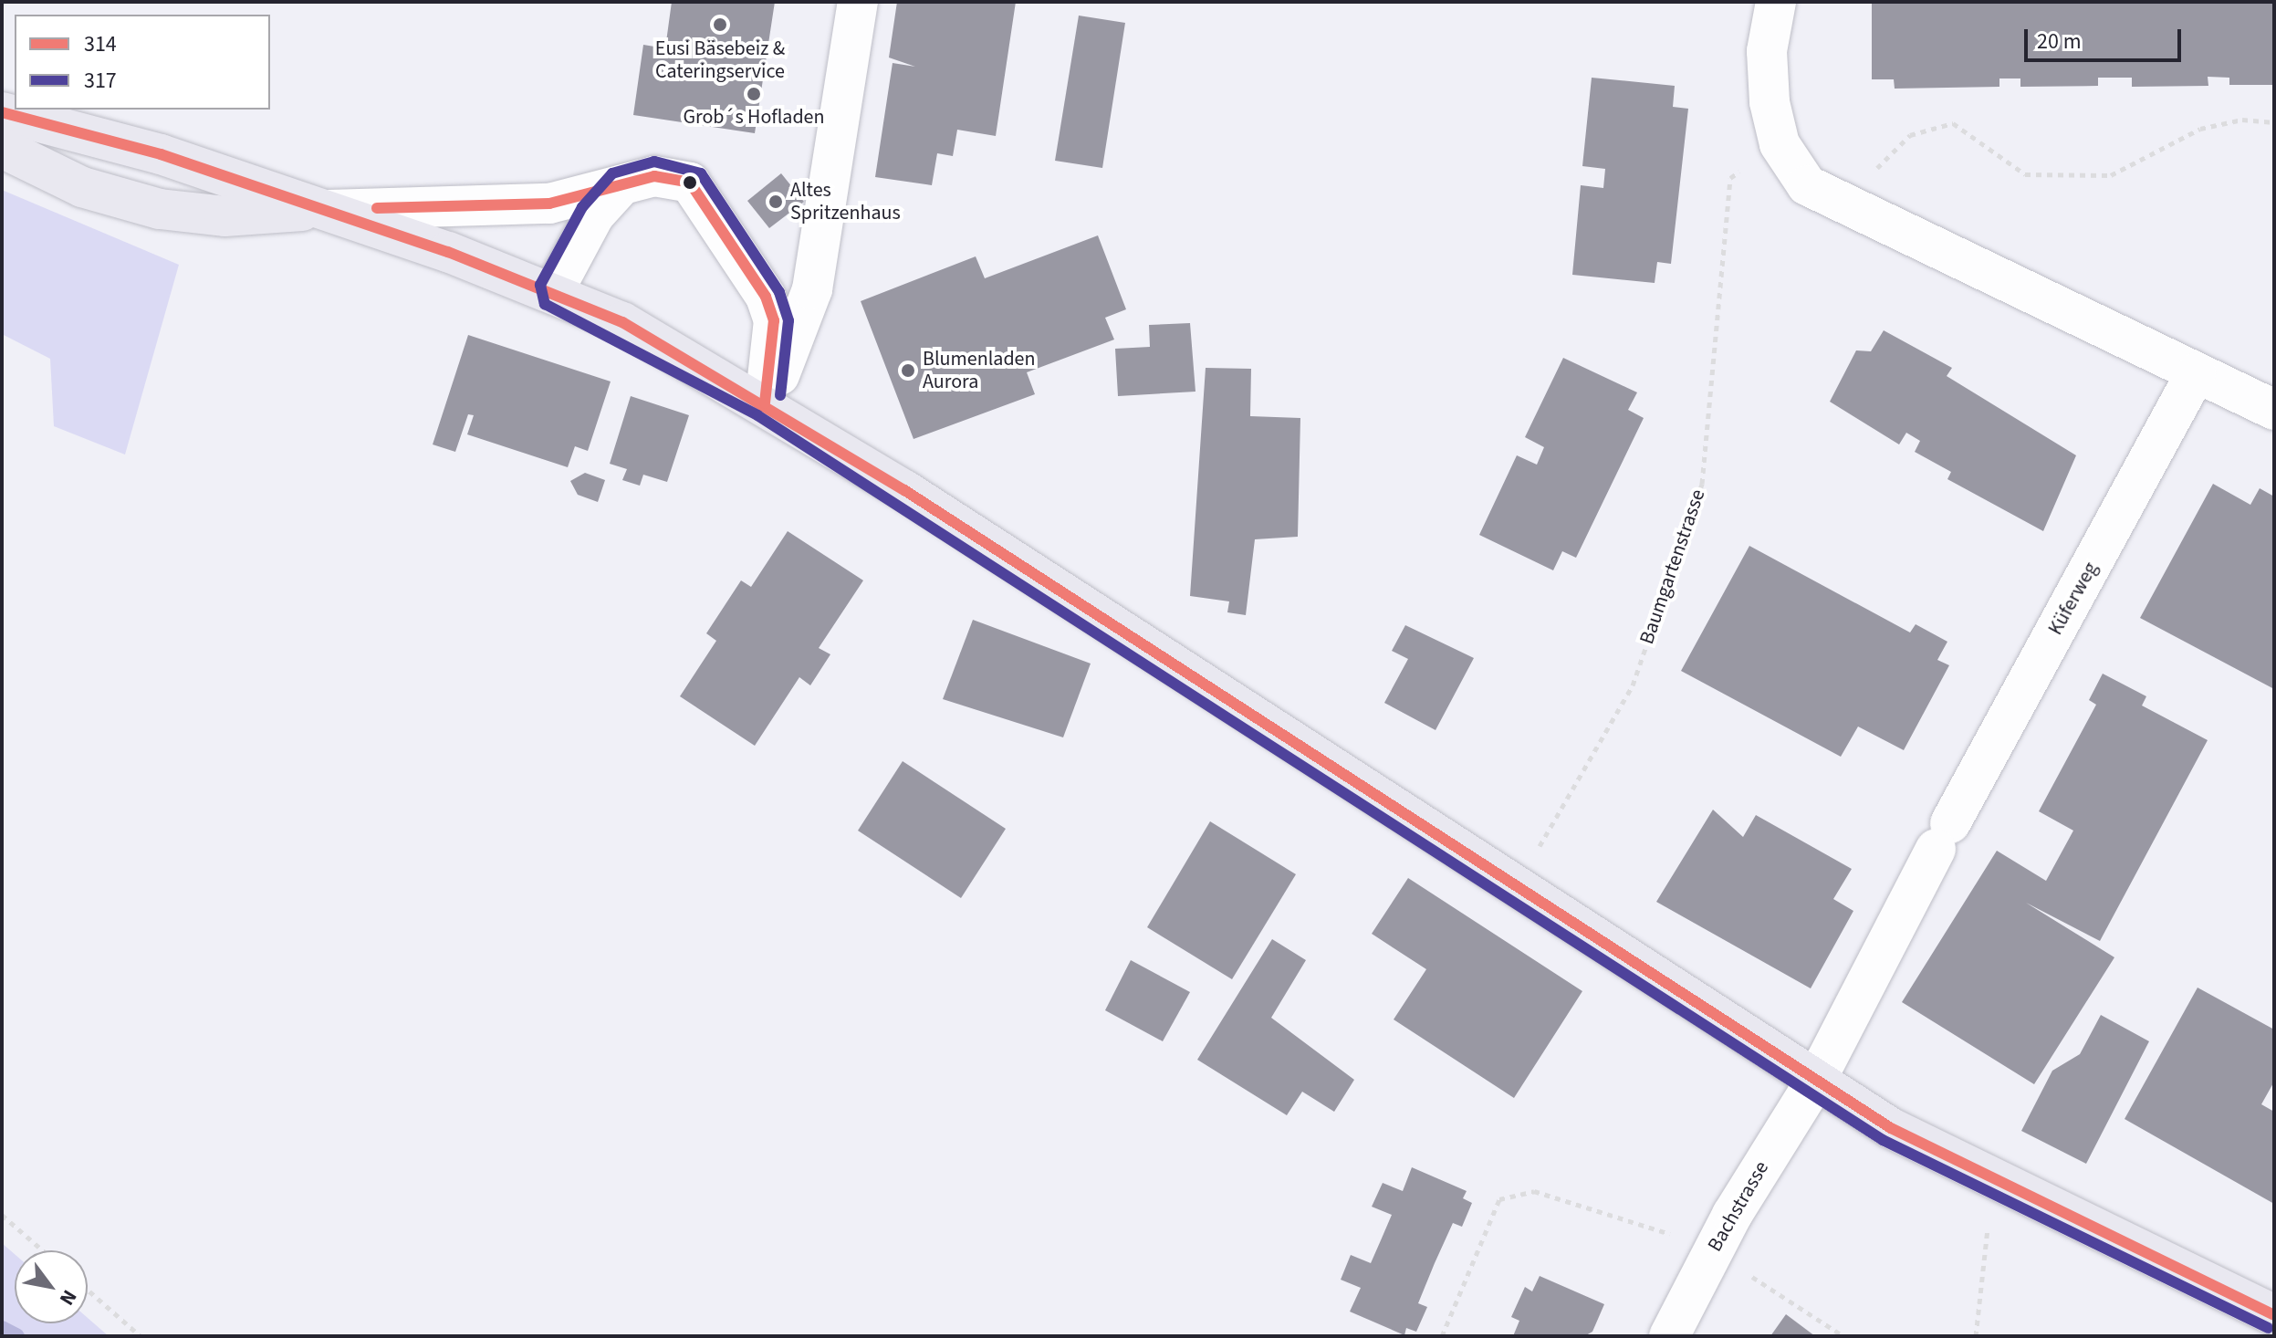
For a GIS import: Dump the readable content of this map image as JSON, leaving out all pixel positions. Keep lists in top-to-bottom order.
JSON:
{
  "streets": {
    "street": ["Küferweg", "Bachstrasse"],
    "path": ["Baumgartenstrasse"]
  },
  "crossings": [
    ["Küferweg", "Bachstrasse"]
  ],
  "places": [
    "Eusi Bäsebeiz & Cateringservice",
    "Grob´s Hofladen",
    "Altes Spritzenhaus",
    "Blumenladen Aurora"
  ],
  "lines": ["transit line 314", "transit line 317"],
  "legend": ["314", "317"],
  "scale_bar": "20 m",
  "north": "bottom right"
}
